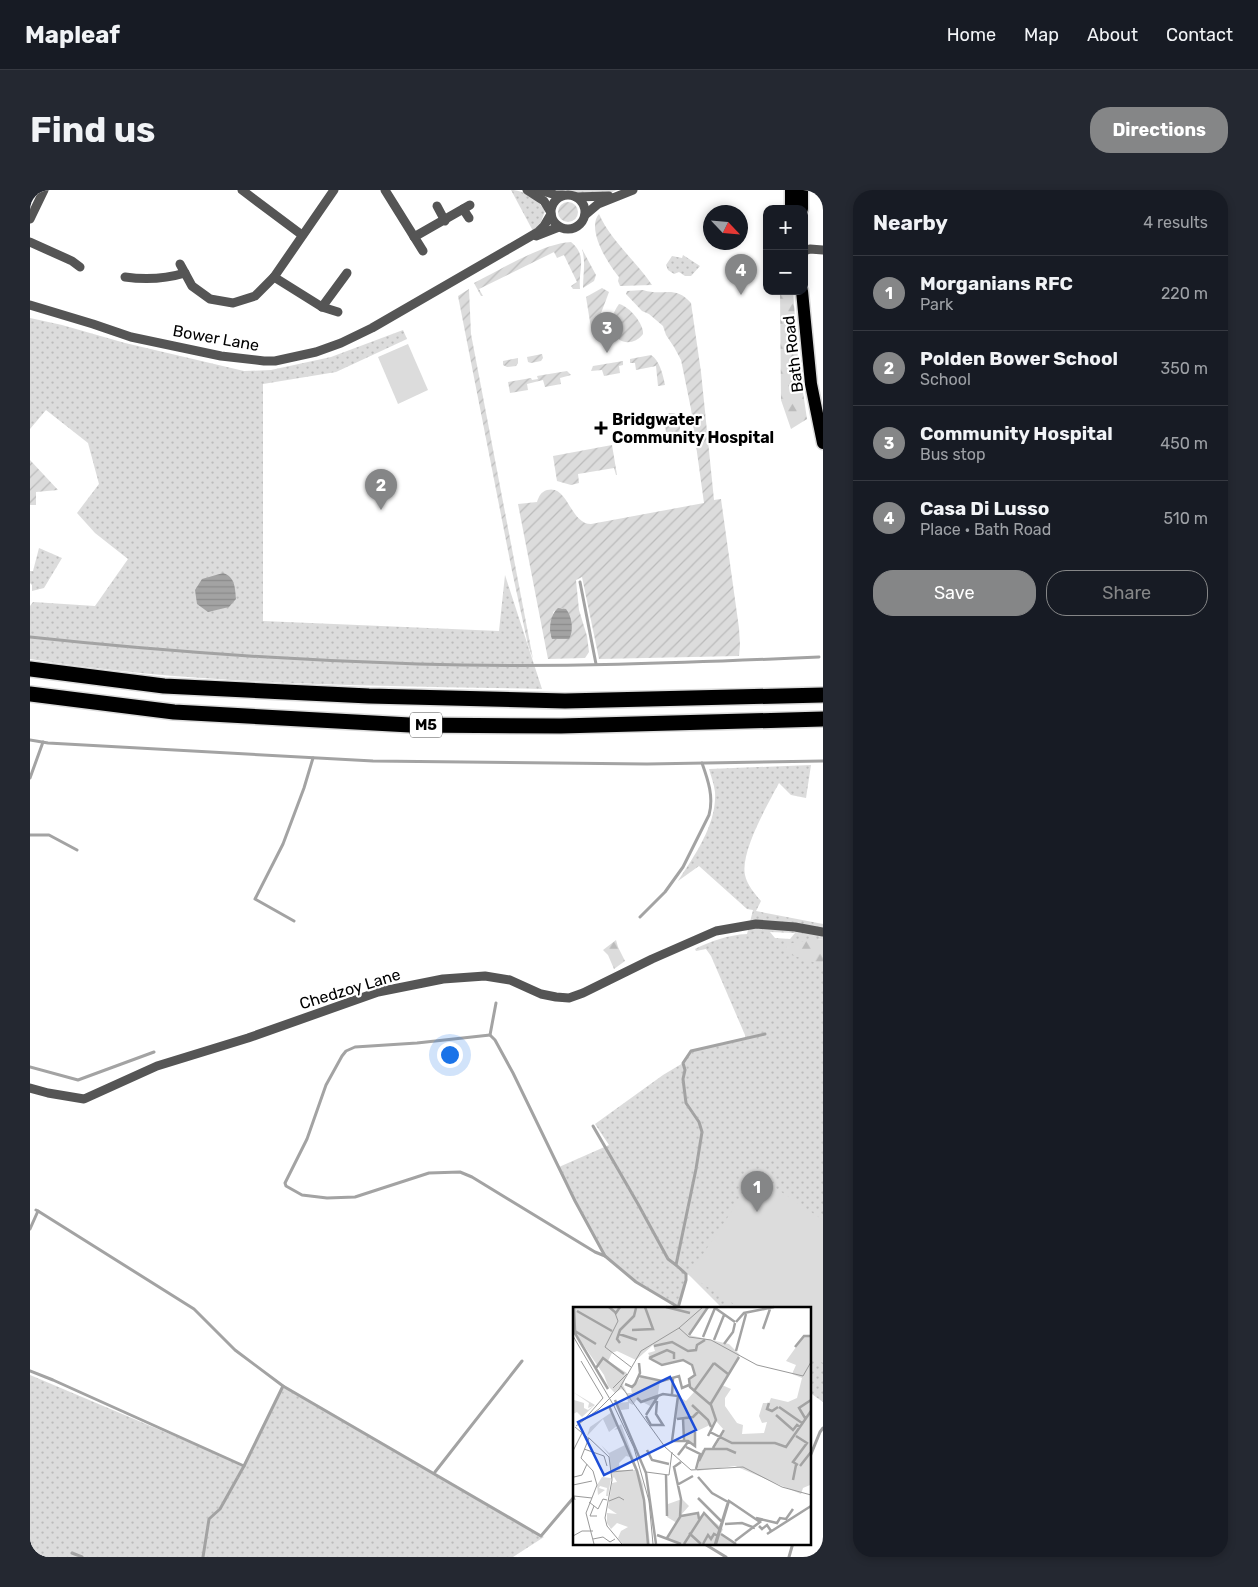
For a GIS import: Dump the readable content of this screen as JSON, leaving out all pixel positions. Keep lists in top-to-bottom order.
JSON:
{
  "streets": {
    "highway": ["M5"],
    "main road": ["Bath Road"],
    "street": ["Bower Lane", "Chedzoy Lane"]
  },
  "places": {
    "health": ["Bridgwater Community Hospital"]
  },
  "north": "bottom right",
  "page": {
    "header": "Mapleaf",
    "nav": [
      "Home",
      "Map",
      "About",
      "Contact"
    ],
    "buttons": [
      "Directions",
      ["Save", "Share"]
    ],
    "title": "Find us",
    "heading": ["Nearby", "4 results"],
    "map_buttons": ["+", "−"],
    "pins": [
      "4",
      "3",
      "2",
      "1"
    ],
    "list": [
      {
        "mark": "1",
        "name": "Morganians RFC",
        "note": "Park",
        "value": "220 m"
      },
      {
        "mark": "2",
        "name": "Polden Bower School",
        "note": "School",
        "value": "350 m"
      },
      {
        "mark": "3",
        "name": "Community Hospital",
        "note": "Bus stop",
        "value": "450 m"
      },
      {
        "mark": "4",
        "name": "Casa Di Lusso",
        "note": "Place · Bath Road",
        "value": "510 m"
      }
    ]
  }
}
